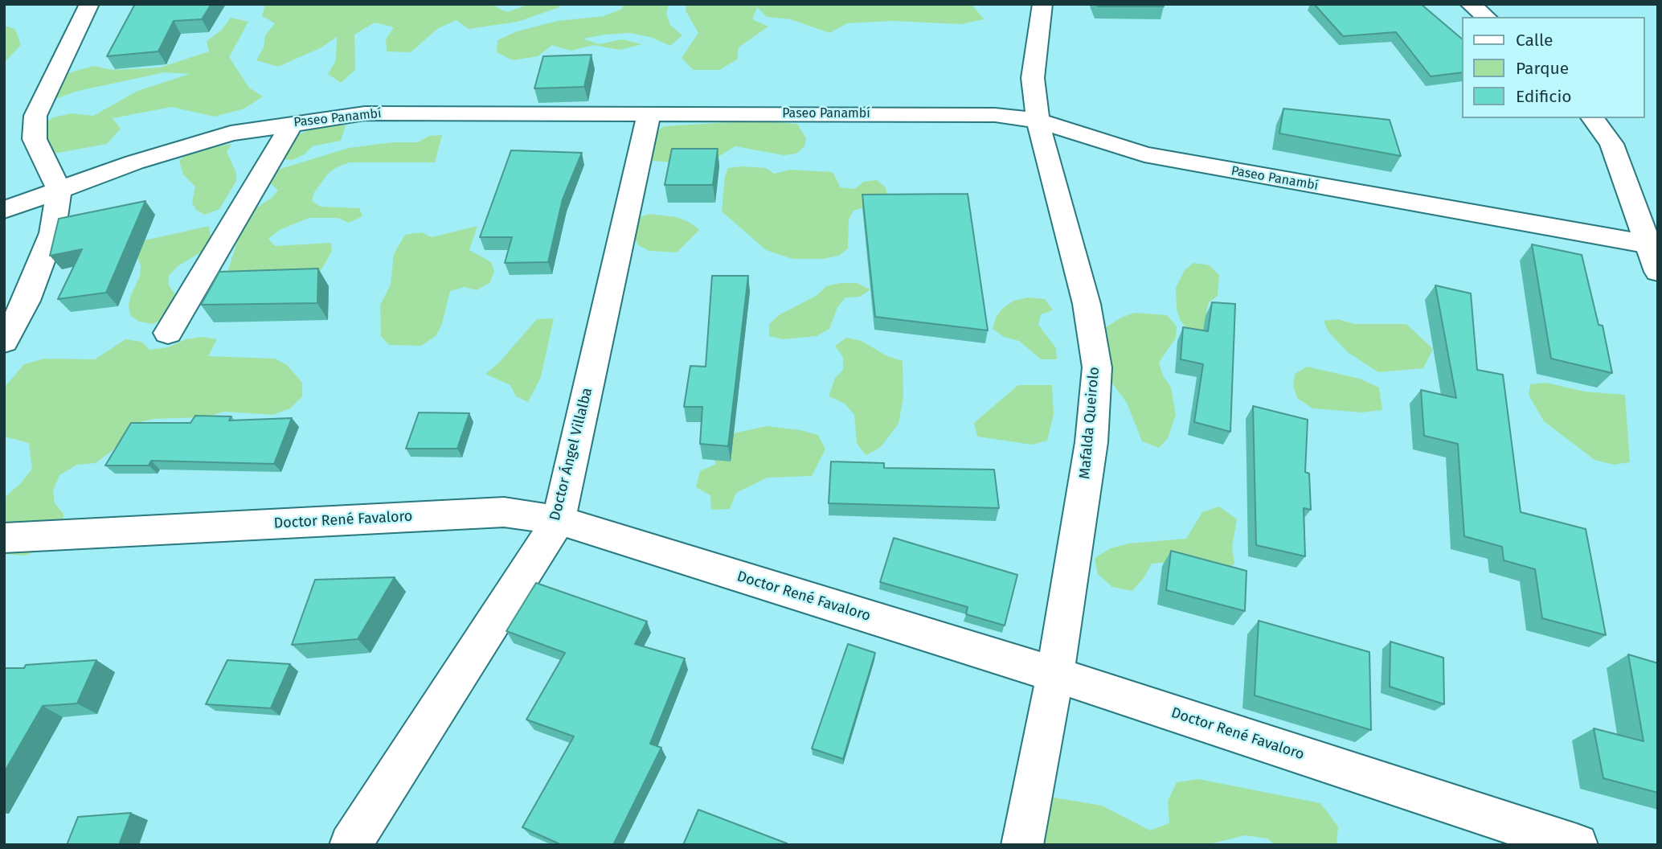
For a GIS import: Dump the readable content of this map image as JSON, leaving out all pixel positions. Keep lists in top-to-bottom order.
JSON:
{
  "streets": {
    "street": [
      "Paseo Panambí",
      "Mafalda Queirolo",
      "Doctor Ángel Villalba",
      "Doctor René Favaloro"
    ]
  },
  "crossings": [
    ["Paseo Panambí", "Mafalda Queirolo"],
    ["Paseo Panambí", "Doctor Ángel Villalba"],
    ["Mafalda Queirolo", "Doctor René Favaloro"],
    ["Doctor Ángel Villalba", "Doctor René Favaloro"]
  ],
  "legend": ["Calle", "Parque", "Edificio"]
}
